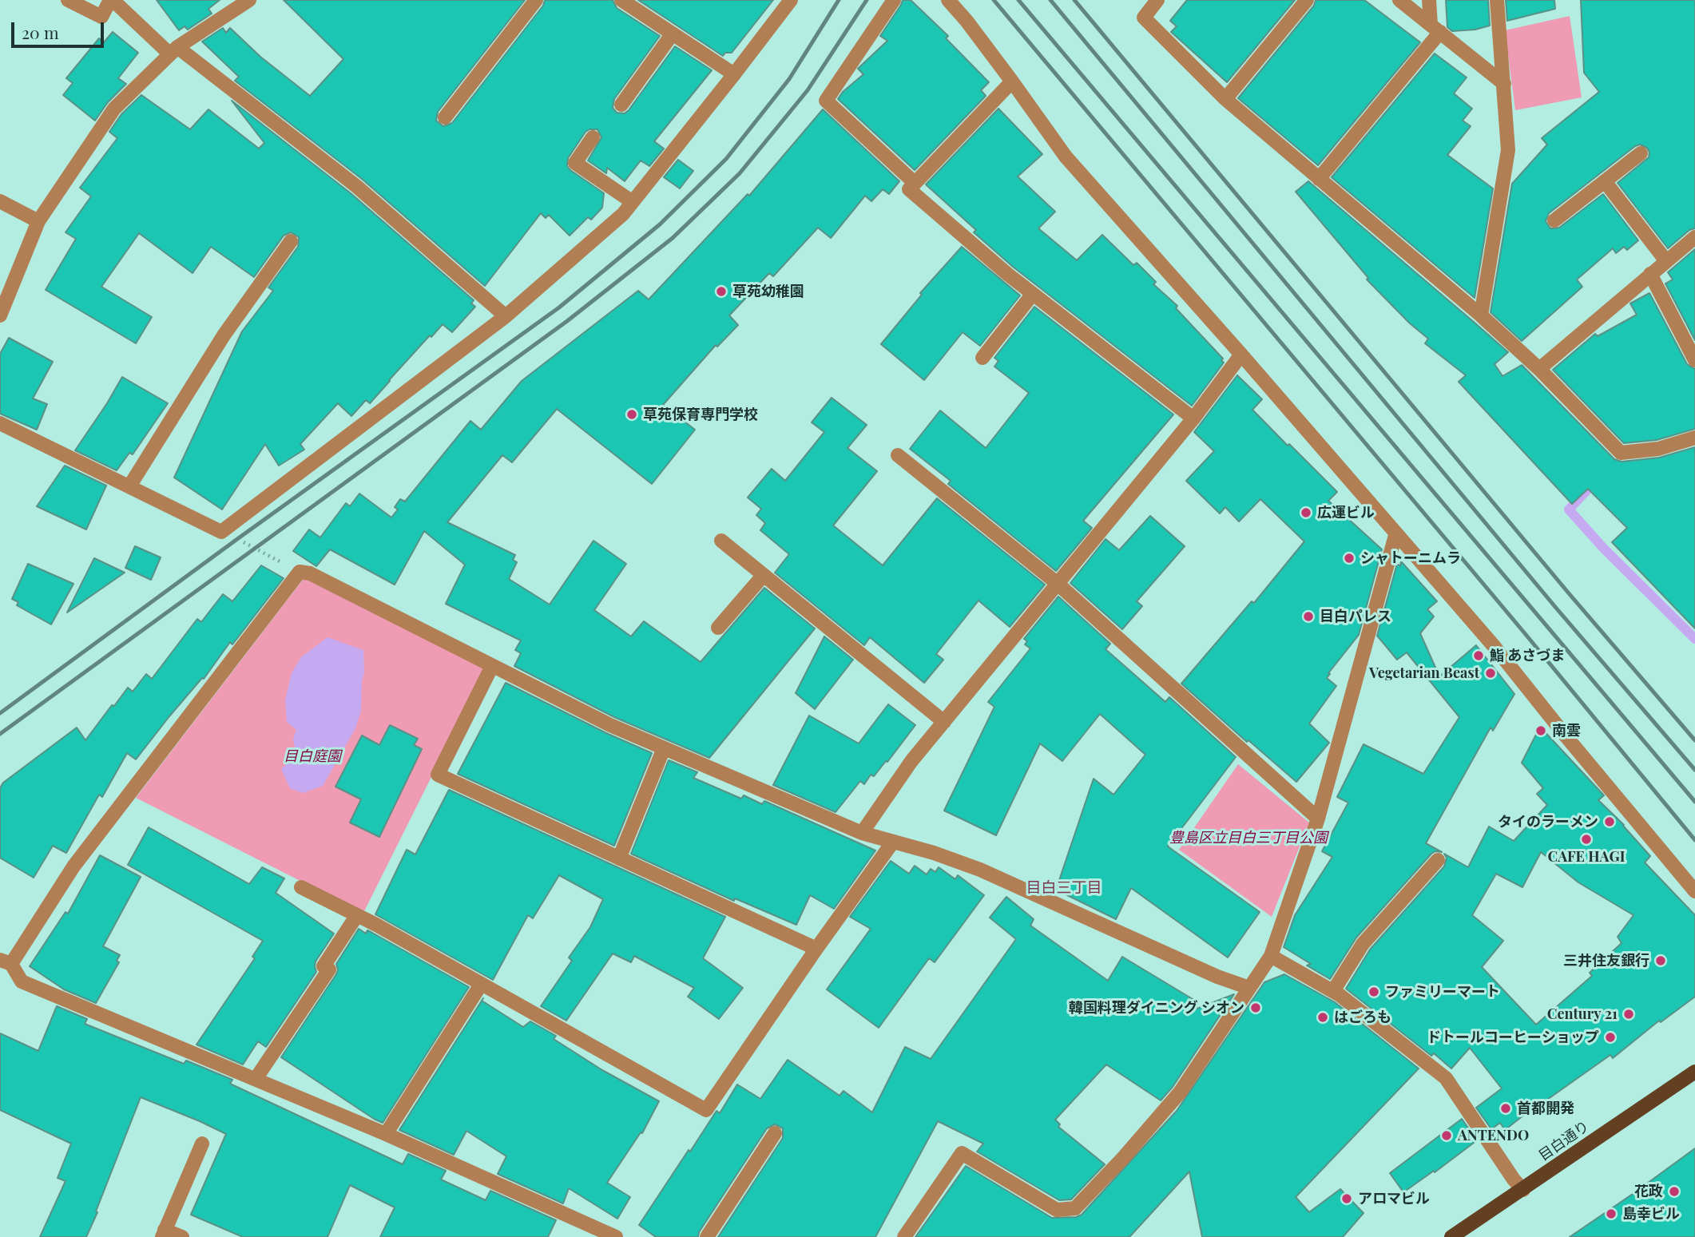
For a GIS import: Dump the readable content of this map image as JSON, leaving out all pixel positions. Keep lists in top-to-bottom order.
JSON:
{
  "streets": {
    "main road": ["目白通り"]
  },
  "districts": ["目白三丁目"],
  "parks": ["目白庭園", "豊島区立目白三丁目公園"],
  "places": [
    "草苑幼稚園",
    "草苑保育専門学校",
    "広運ビル",
    "シャトーニムラ",
    "目白パレス",
    "鮨 あさづま",
    "Vegetarian Beast",
    "南雲",
    "タイのラーメン",
    "CAFE HAGI",
    "三井住友銀行",
    "ファミリーマート",
    "韓国料理ダイニング シオン",
    "Century 21",
    "はごろも",
    "ドトールコーヒーショップ",
    "首都開発",
    "ANTENDO",
    "花政",
    "アロマビル",
    "島幸ビル"
  ],
  "scale_bar": "20 m"
}
